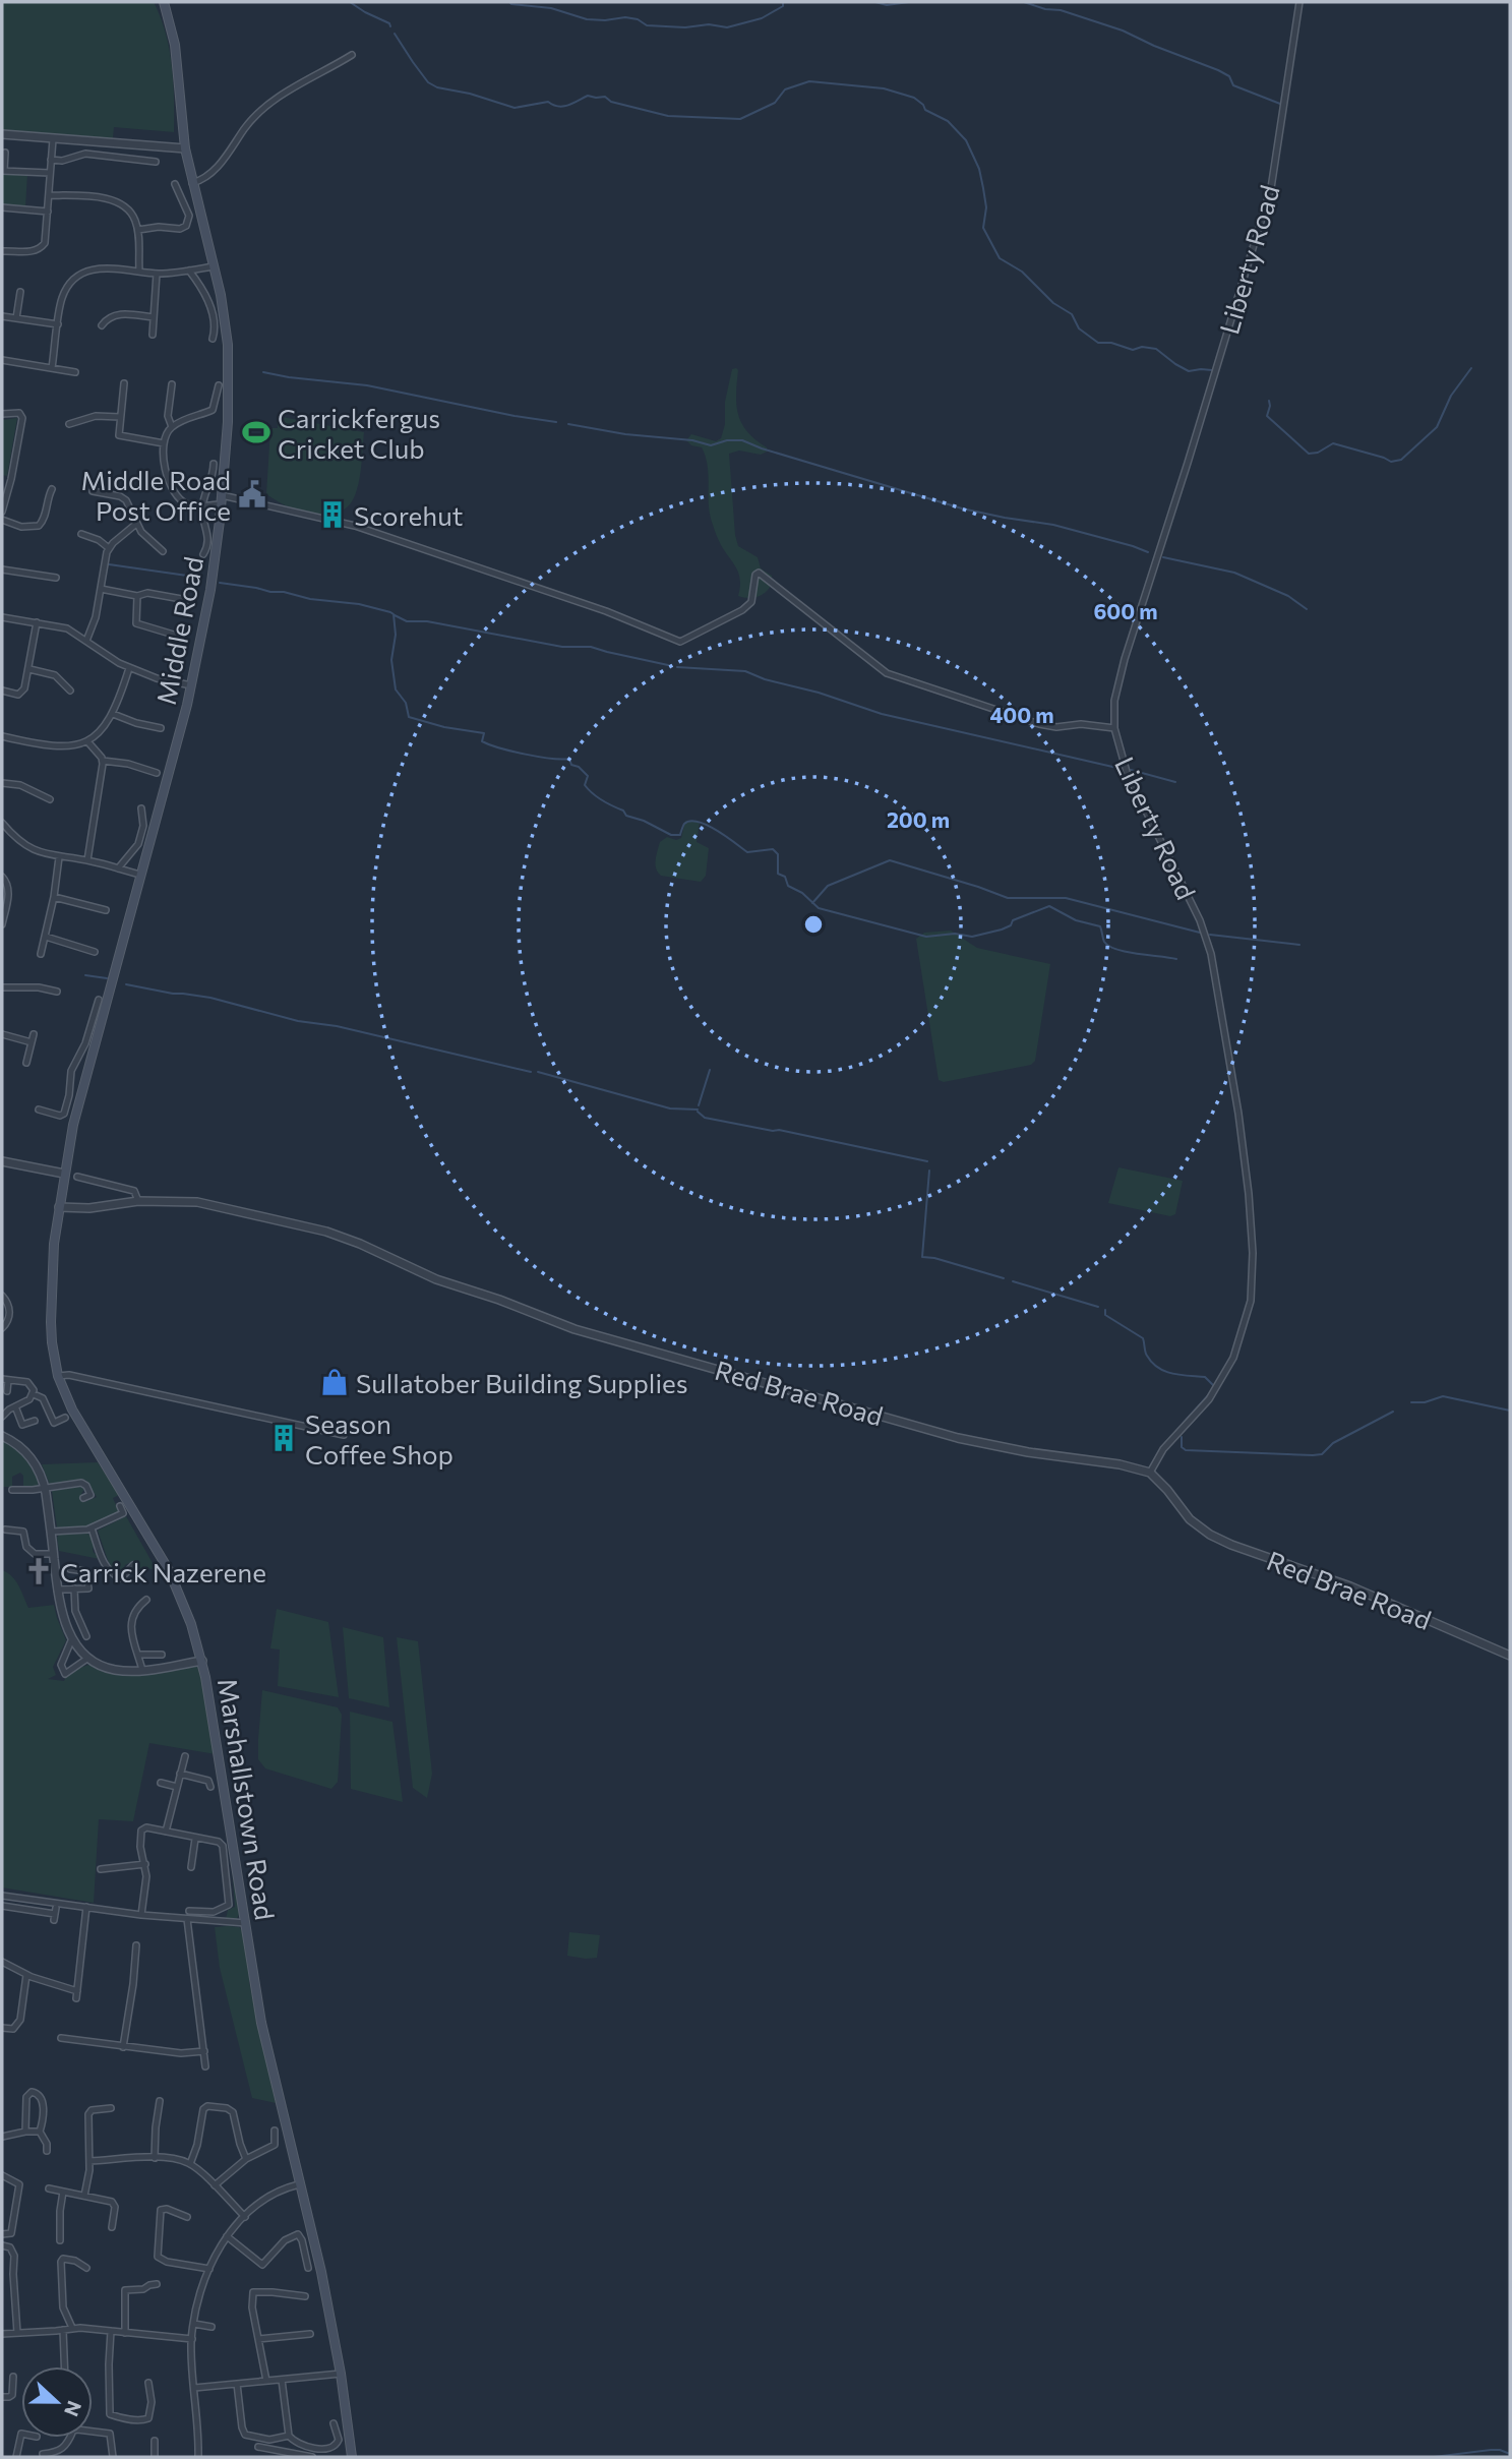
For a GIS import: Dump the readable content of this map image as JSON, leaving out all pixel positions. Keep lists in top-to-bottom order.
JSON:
{
  "streets": {
    "main road": ["Middle Road", "Marshallstown Road"],
    "street": ["Liberty Road", "Red Brae Road"]
  },
  "crossings": [
    ["Liberty Road", "Red Brae Road"],
    ["Middle Road", "Marshallstown Road"],
    ["Red Brae Road", "Marshallstown Road"]
  ],
  "places": {
    "sports": ["Carrickfergus Cricket Club"],
    "public building": ["Middle Road Post Office"],
    "building": ["Scorehut", "Season Coffee Shop"],
    "shop": ["Sullatober Building Supplies"],
    "church": ["Carrick Nazerene"]
  },
  "north": "right",
  "rings": ["600 m", "400 m", "200 m"]
}
